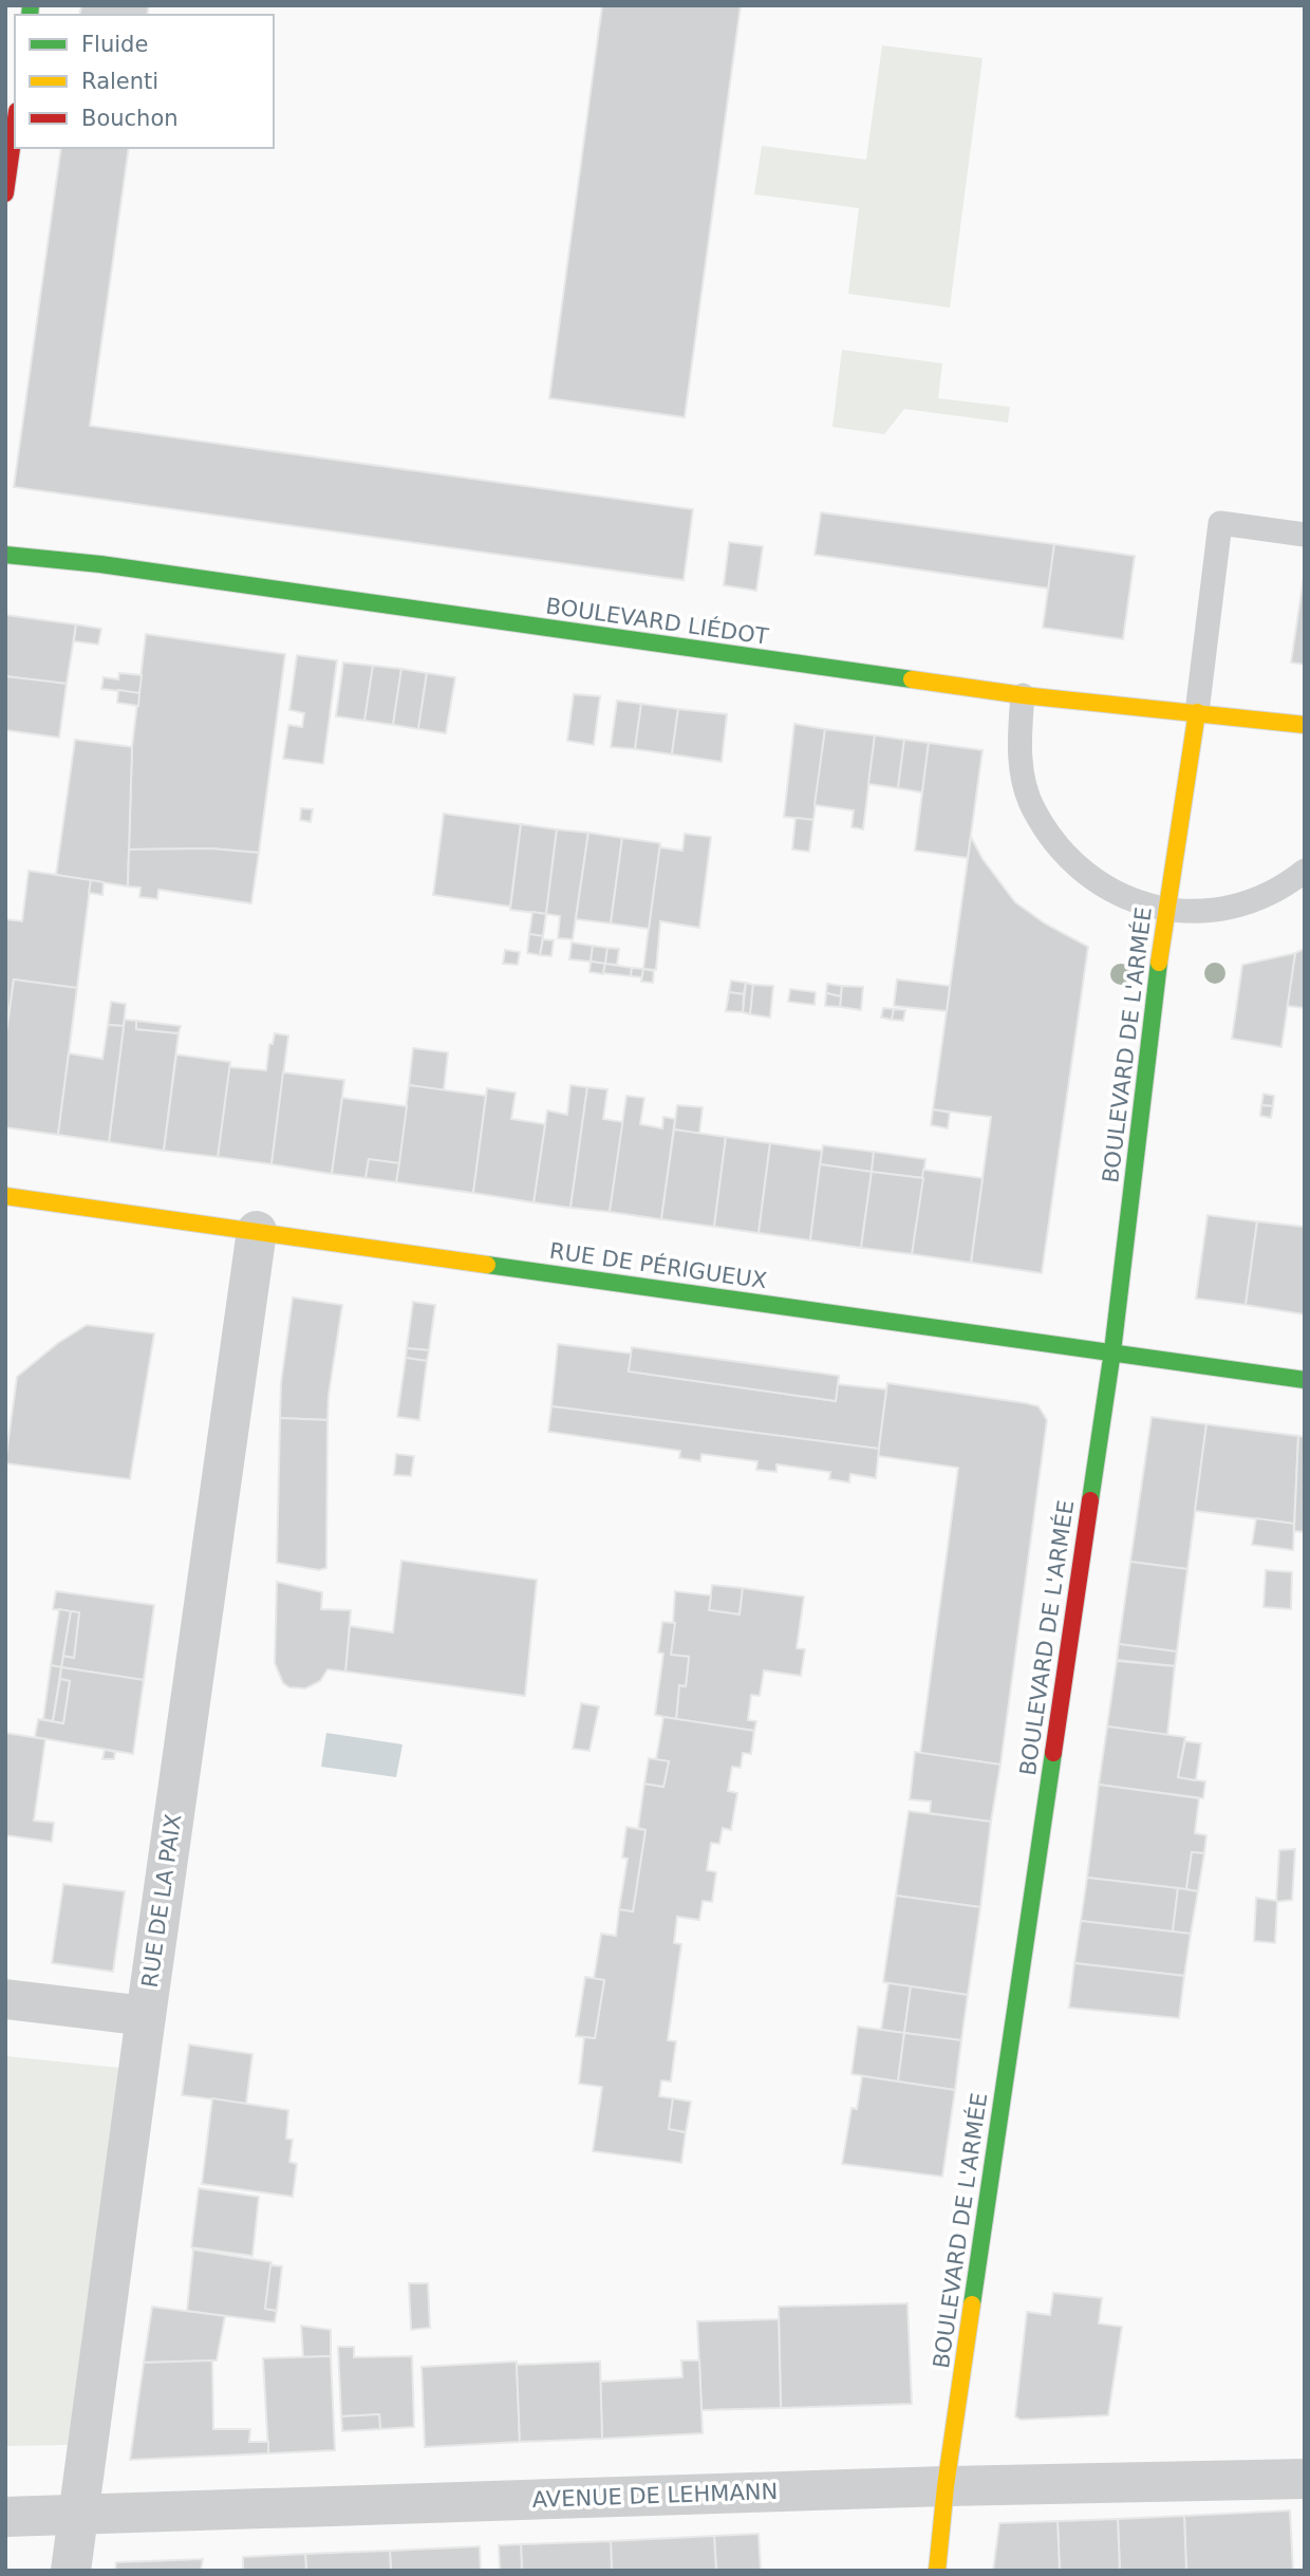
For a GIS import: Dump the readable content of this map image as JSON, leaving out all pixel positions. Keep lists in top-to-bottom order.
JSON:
{
  "streets": {
    "main road": ["BOULEVARD LIÉDOT", "BOULEVARD DE L'ARMÉE", "RUE DE PÉRIGUEUX"],
    "street": ["RUE DE LA PAIX", "AVENUE DE LEHMANN"]
  },
  "crossings": [
    ["BOULEVARD LIÉDOT", "BOULEVARD DE L'ARMÉE"],
    ["BOULEVARD DE L'ARMÉE", "RUE DE PÉRIGUEUX"],
    ["BOULEVARD DE L'ARMÉE", "AVENUE DE LEHMANN"],
    ["RUE DE PÉRIGUEUX", "RUE DE LA PAIX"],
    ["RUE DE LA PAIX", "AVENUE DE LEHMANN"]
  ],
  "legend": ["Fluide", "Ralenti", "Bouchon"]
}
